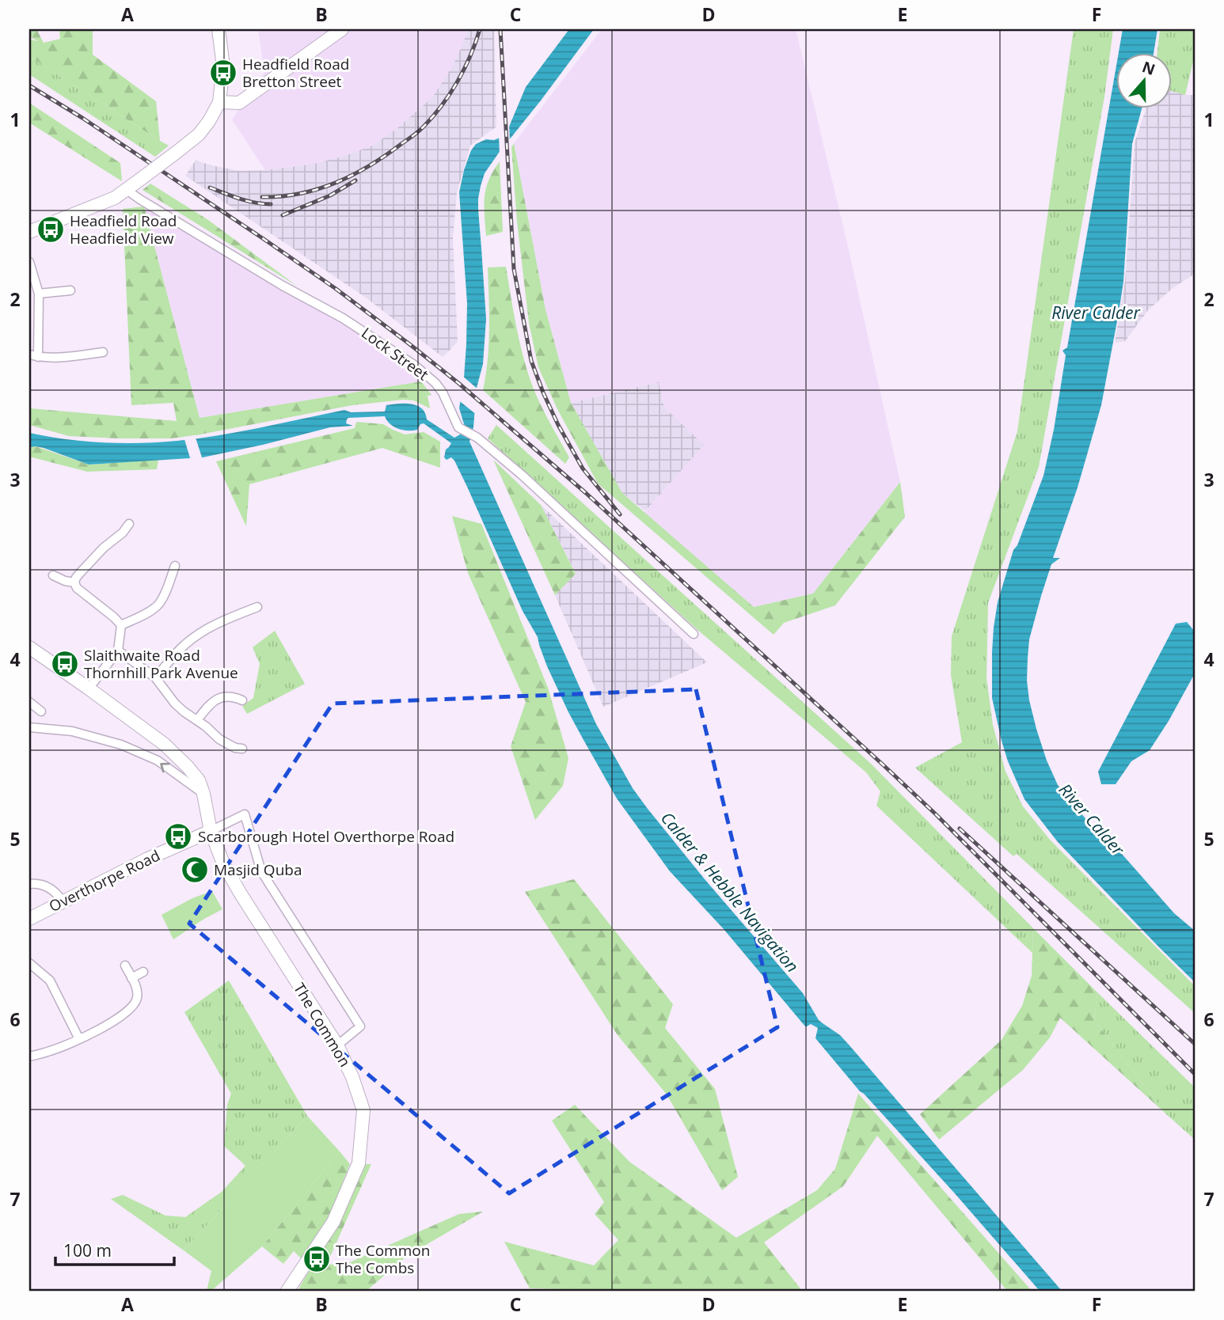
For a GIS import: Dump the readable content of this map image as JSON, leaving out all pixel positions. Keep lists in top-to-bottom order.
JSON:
{
  "streets": {
    "main road": ["Overthorpe Road", "The Common"],
    "street": ["Lock Street"]
  },
  "crossings": [
    ["Overthorpe Road", "The Common"]
  ],
  "water": ["River Calder", "Calder & Hebble Navigation"],
  "places": {
    "bus stop": [
      "Headfield Road Bretton Street",
      "Headfield Road Headfield View",
      "Slaithwaite Road Thornhill Park Avenue",
      "Scarborough Hotel Overthorpe Road",
      "The Common The Combs"
    ],
    "mosque": ["Masjid Quba"]
  },
  "scale_bar": "100 m",
  "north": "top",
  "grid": {
    "columns": [
      "A",
      "B",
      "C",
      "D",
      "E",
      "F"
    ],
    "rows": [
      "1",
      "2",
      "3",
      "4",
      "5",
      "6",
      "7"
    ]
  }
}
